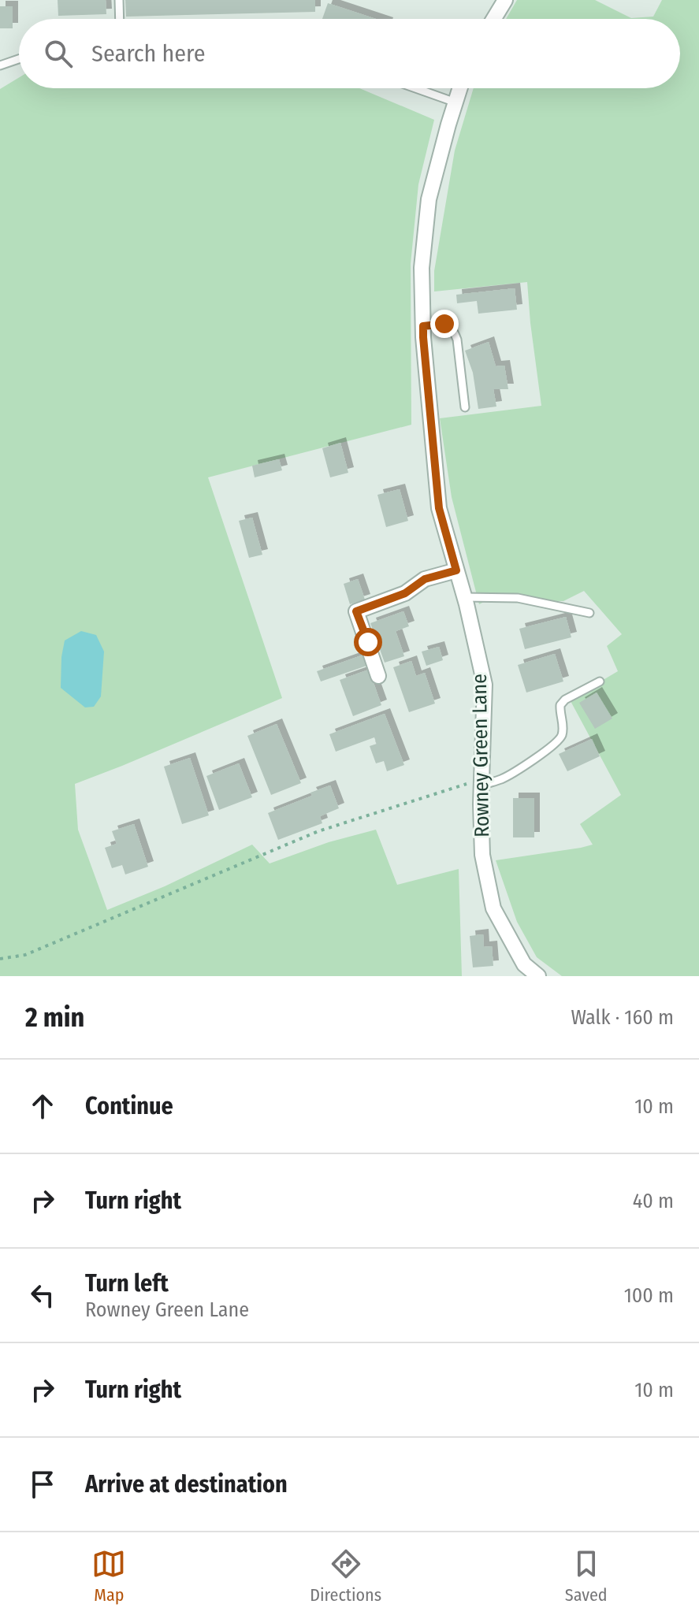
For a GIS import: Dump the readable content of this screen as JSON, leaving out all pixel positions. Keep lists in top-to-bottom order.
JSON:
{
  "streets": {
    "street": ["Rowney Green Lane"]
  },
  "page": {
    "search": "Search here",
    "heading": ["2 min", "Walk · 160 m"],
    "list": [
      ["Continue", "10 m"],
      ["Turn right", "40 m"],
      ["Turn left", "Rowney Green Lane", "100 m"],
      ["Turn right", "10 m"],
      "Arrive at destination"
    ],
    "nav": ["Map", "Directions", "Saved"]
  }
}
